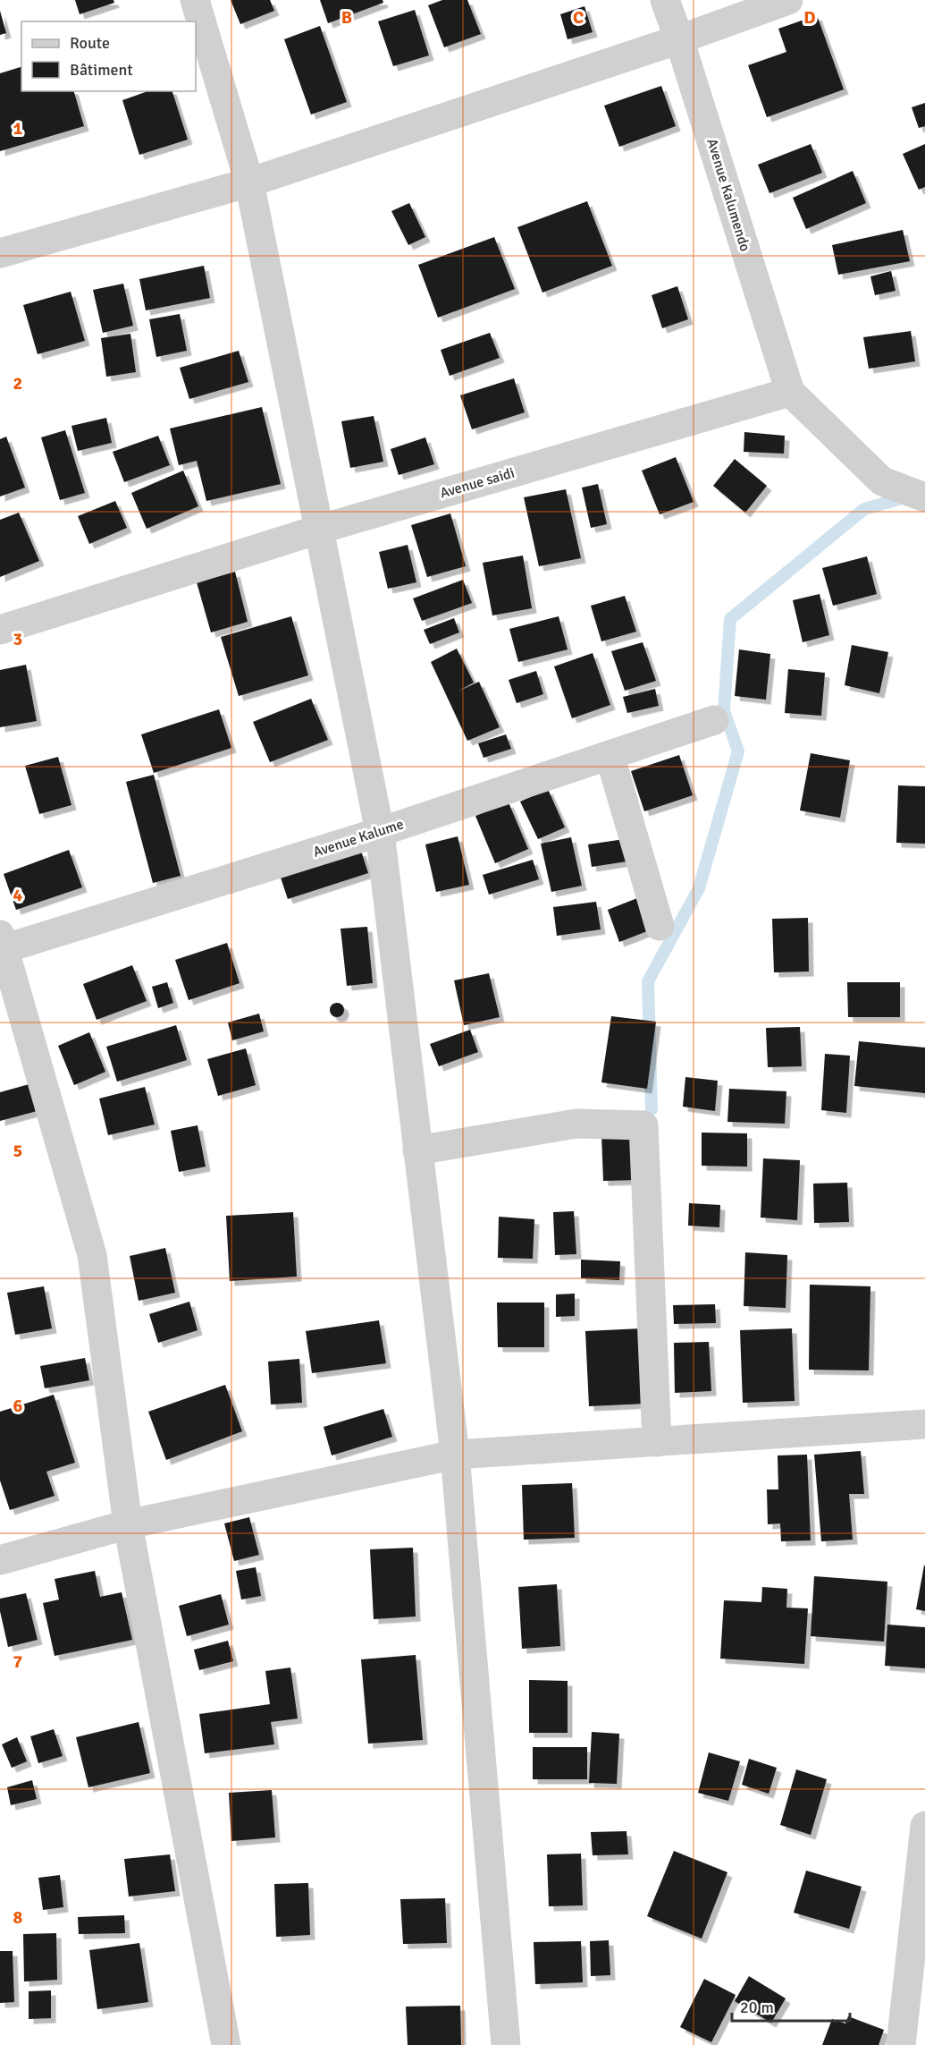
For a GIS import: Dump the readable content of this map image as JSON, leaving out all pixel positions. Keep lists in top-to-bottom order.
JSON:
{
  "streets": {
    "street": ["Avenue Kalumendo", "Avenue saidi", "Avenue Kalume"]
  },
  "crossings": [
    ["Avenue Kalumendo", "Avenue saidi"]
  ],
  "legend": ["Route", "Bâtiment"],
  "scale_bar": "20 m",
  "grid": {
    "columns": ["B", "C", "D"],
    "rows": [
      "1",
      "2",
      "3",
      "4",
      "5",
      "6",
      "7",
      "8"
    ]
  }
}
